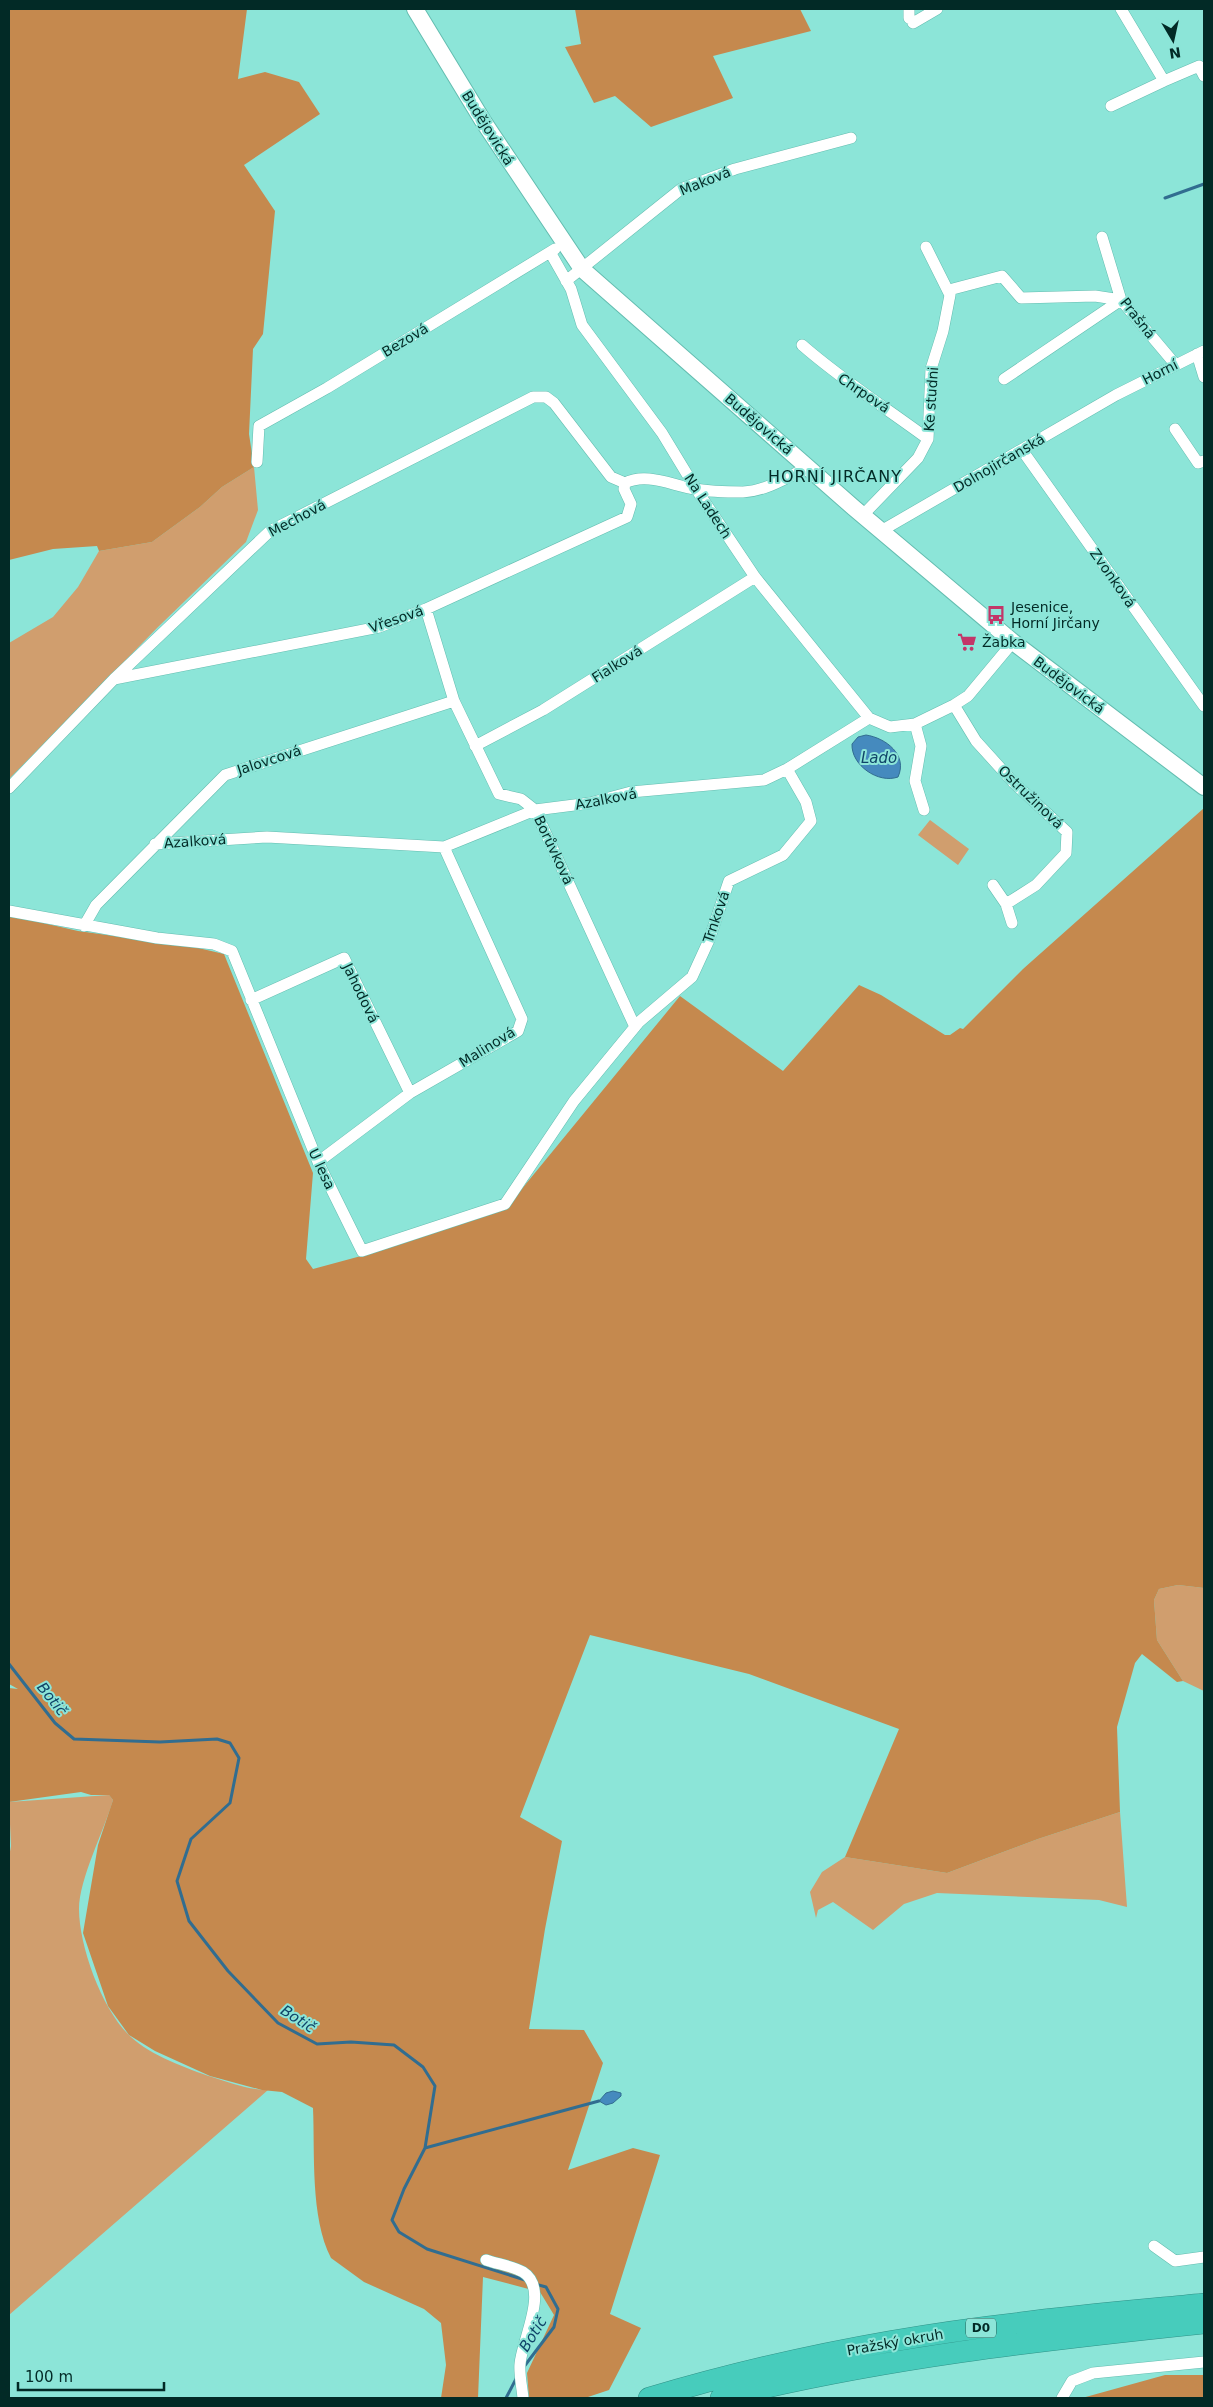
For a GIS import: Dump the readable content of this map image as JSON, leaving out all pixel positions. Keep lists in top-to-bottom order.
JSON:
{
  "streets": {
    "highway": ["D0", "Pražský okruh"],
    "main road": ["Budějovická"],
    "street": [
      "Maková",
      "Prašná",
      "Bezová",
      "Horní",
      "Chrpová",
      "Ke studni",
      "Dolnojirčanská",
      "Na Ladech",
      "Mechová",
      "Zvonková",
      "Vřesová",
      "Fialková",
      "Jalovcová",
      "Ostružinová",
      "Azalková",
      "Borůvková",
      "Trnková",
      "Jahodová",
      "Malinová",
      "U lesa"
    ]
  },
  "crossings": [
    ["Budějovická", "Maková"],
    ["Budějovická", "Bezová"],
    ["Budějovická", "Ke studni"],
    ["Budějovická", "Dolnojirčanská"],
    ["Budějovická", "Na Ladech"],
    ["Prašná", "Horní"],
    ["Bezová", "Na Ladech"],
    ["Horní", "Dolnojirčanská"],
    ["Chrpová", "Ke studni"],
    ["Dolnojirčanská", "Zvonková"],
    ["Na Ladech", "Fialková"],
    ["Na Ladech", "Azalková"],
    ["Mechová", "Vřesová"],
    ["Vřesová", "Borůvková"],
    ["Fialková", "Borůvková"],
    ["Jalovcová", "Azalková"],
    ["Jalovcová", "Borůvková"],
    ["Jalovcová", "U lesa"],
    ["Azalková", "Borůvková"],
    ["Azalková", "Trnková"],
    ["Azalková", "Malinová"],
    ["Borůvková", "Trnková"],
    ["Borůvková", "U lesa"],
    ["Trnková", "U lesa"],
    ["Jahodová", "Malinová"],
    ["Jahodová", "U lesa"],
    ["Malinová", "U lesa"]
  ],
  "districts": ["HORNÍ JIRČANY"],
  "water": ["Lado", "Botič"],
  "places": {
    "bus stop": ["Jesenice, Horní Jirčany"],
    "supermarket": ["Žabka"]
  },
  "scale_bar": "100 m",
  "north": "bottom"
}
